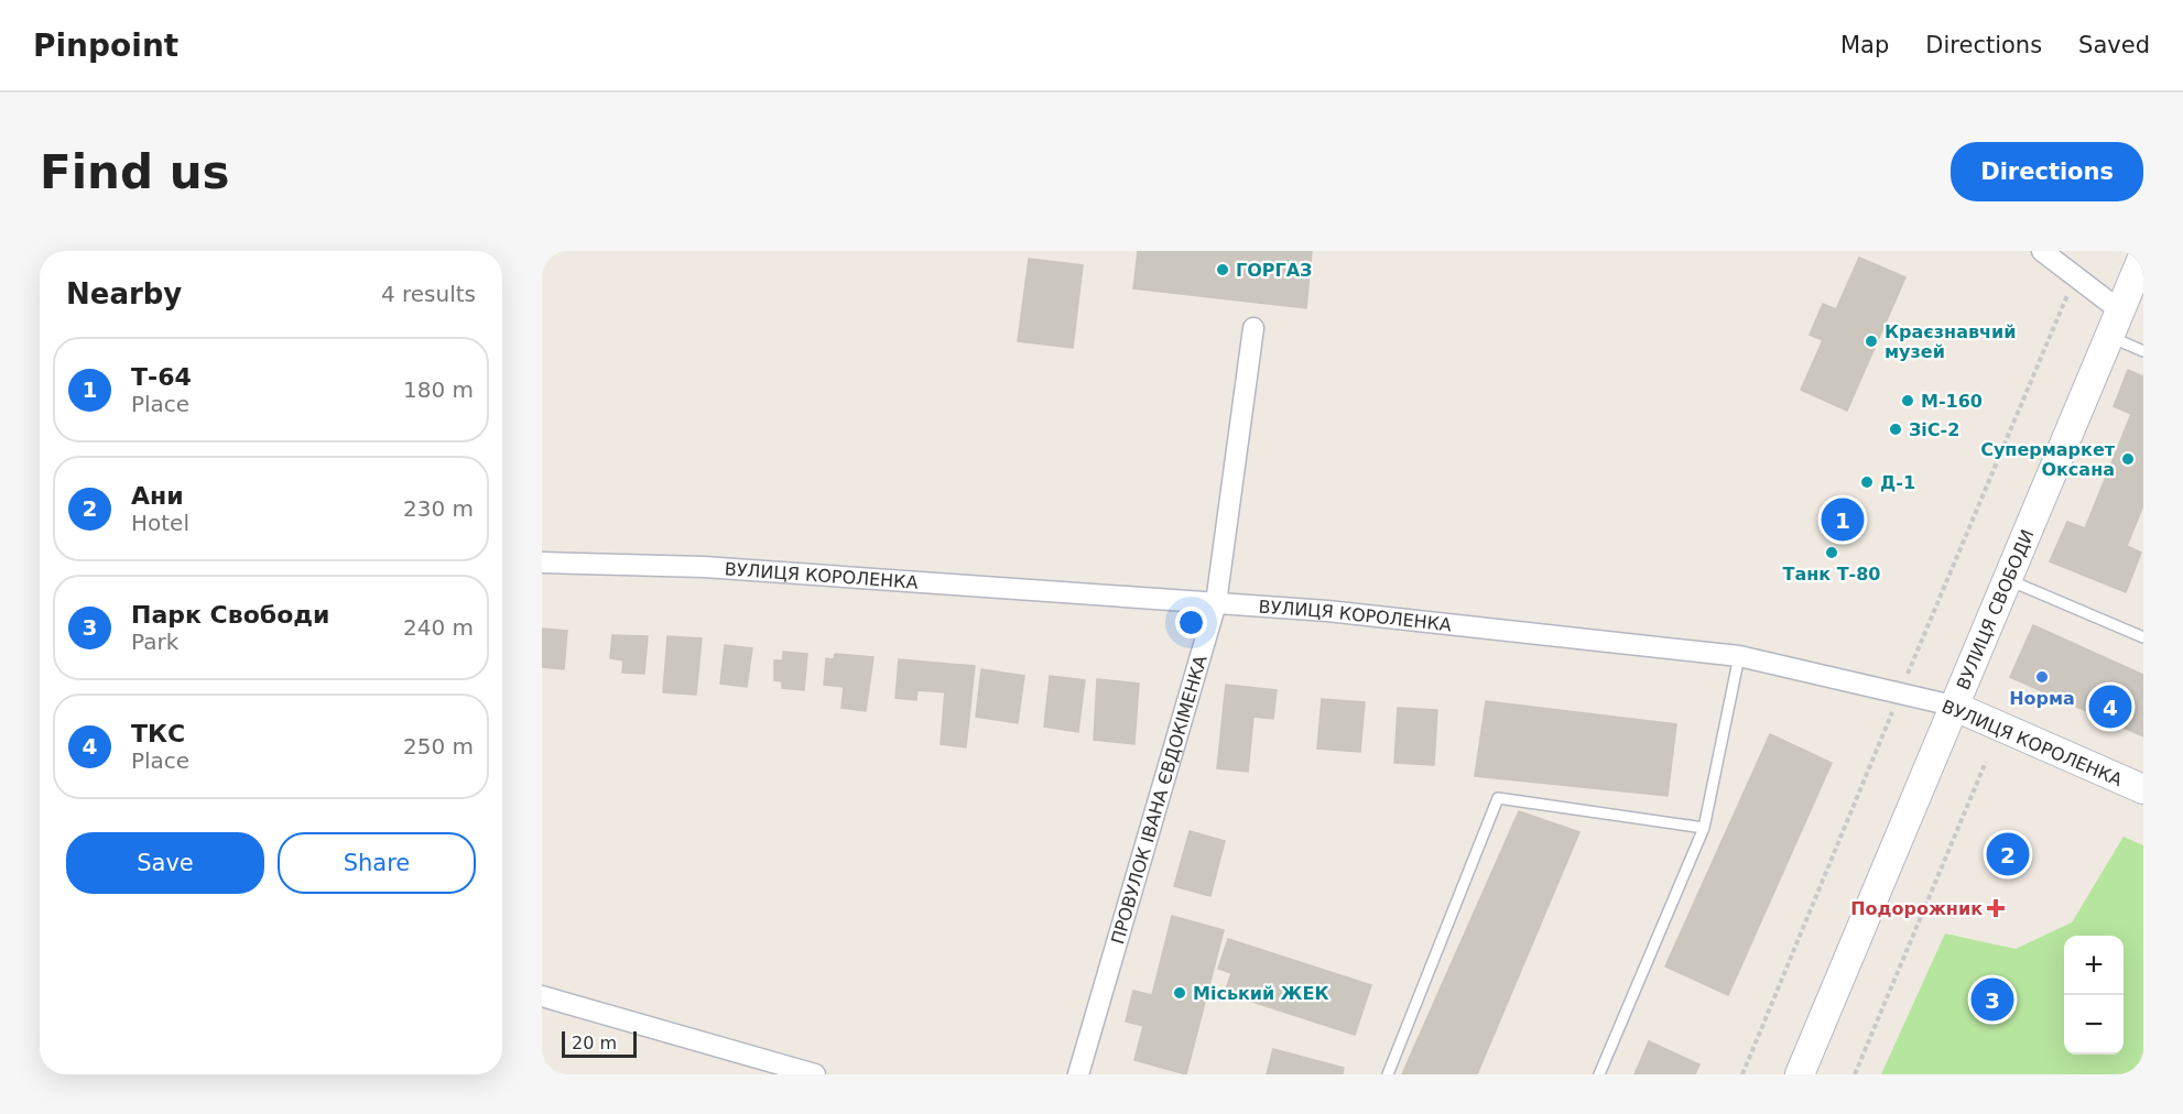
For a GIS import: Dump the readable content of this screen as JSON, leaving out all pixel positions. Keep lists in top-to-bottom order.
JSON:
{
  "streets": {
    "main road": ["ВУЛИЦЯ КОРОЛЕНКА", "ВУЛИЦЯ СВОБОДИ"],
    "street": ["ПРОВУЛОК ІВАНА ЄВДОКІМЕНКА"]
  },
  "crossings": [
    ["ВУЛИЦЯ КОРОЛЕНКА", "ВУЛИЦЯ СВОБОДИ"],
    ["ВУЛИЦЯ КОРОЛЕНКА", "ПРОВУЛОК ІВАНА ЄВДОКІМЕНКА"]
  ],
  "places": {
    "other": [
      "ГОРГАЗ",
      "Краєзнавчий музей",
      "М-160",
      "ЗіС-2",
      "Супермаркет Оксана",
      "Д-1",
      "Танк Т-80",
      "Норма",
      "Міський ЖЕК"
    ],
    "health": ["Подорожник"]
  },
  "scale_bar": "20 m",
  "page": {
    "header": "Pinpoint",
    "nav": ["Map", "Directions", "Saved"],
    "buttons": [
      "Directions",
      ["Save", "Share"]
    ],
    "title": "Find us",
    "heading": ["Nearby", "4 results"],
    "list": [
      {
        "mark": "1",
        "name": "Т-64",
        "note": "Place",
        "value": "180 m"
      },
      {
        "mark": "2",
        "name": "Ани",
        "note": "Hotel",
        "value": "230 m"
      },
      {
        "mark": "3",
        "name": "Парк Свободи",
        "note": "Park",
        "value": "240 m"
      },
      {
        "mark": "4",
        "name": "ТКС",
        "note": "Place",
        "value": "250 m"
      }
    ],
    "pins": [
      "1",
      "4",
      "2",
      "3"
    ],
    "map_buttons": ["+", "−"],
    "scale": "20 m"
  }
}
